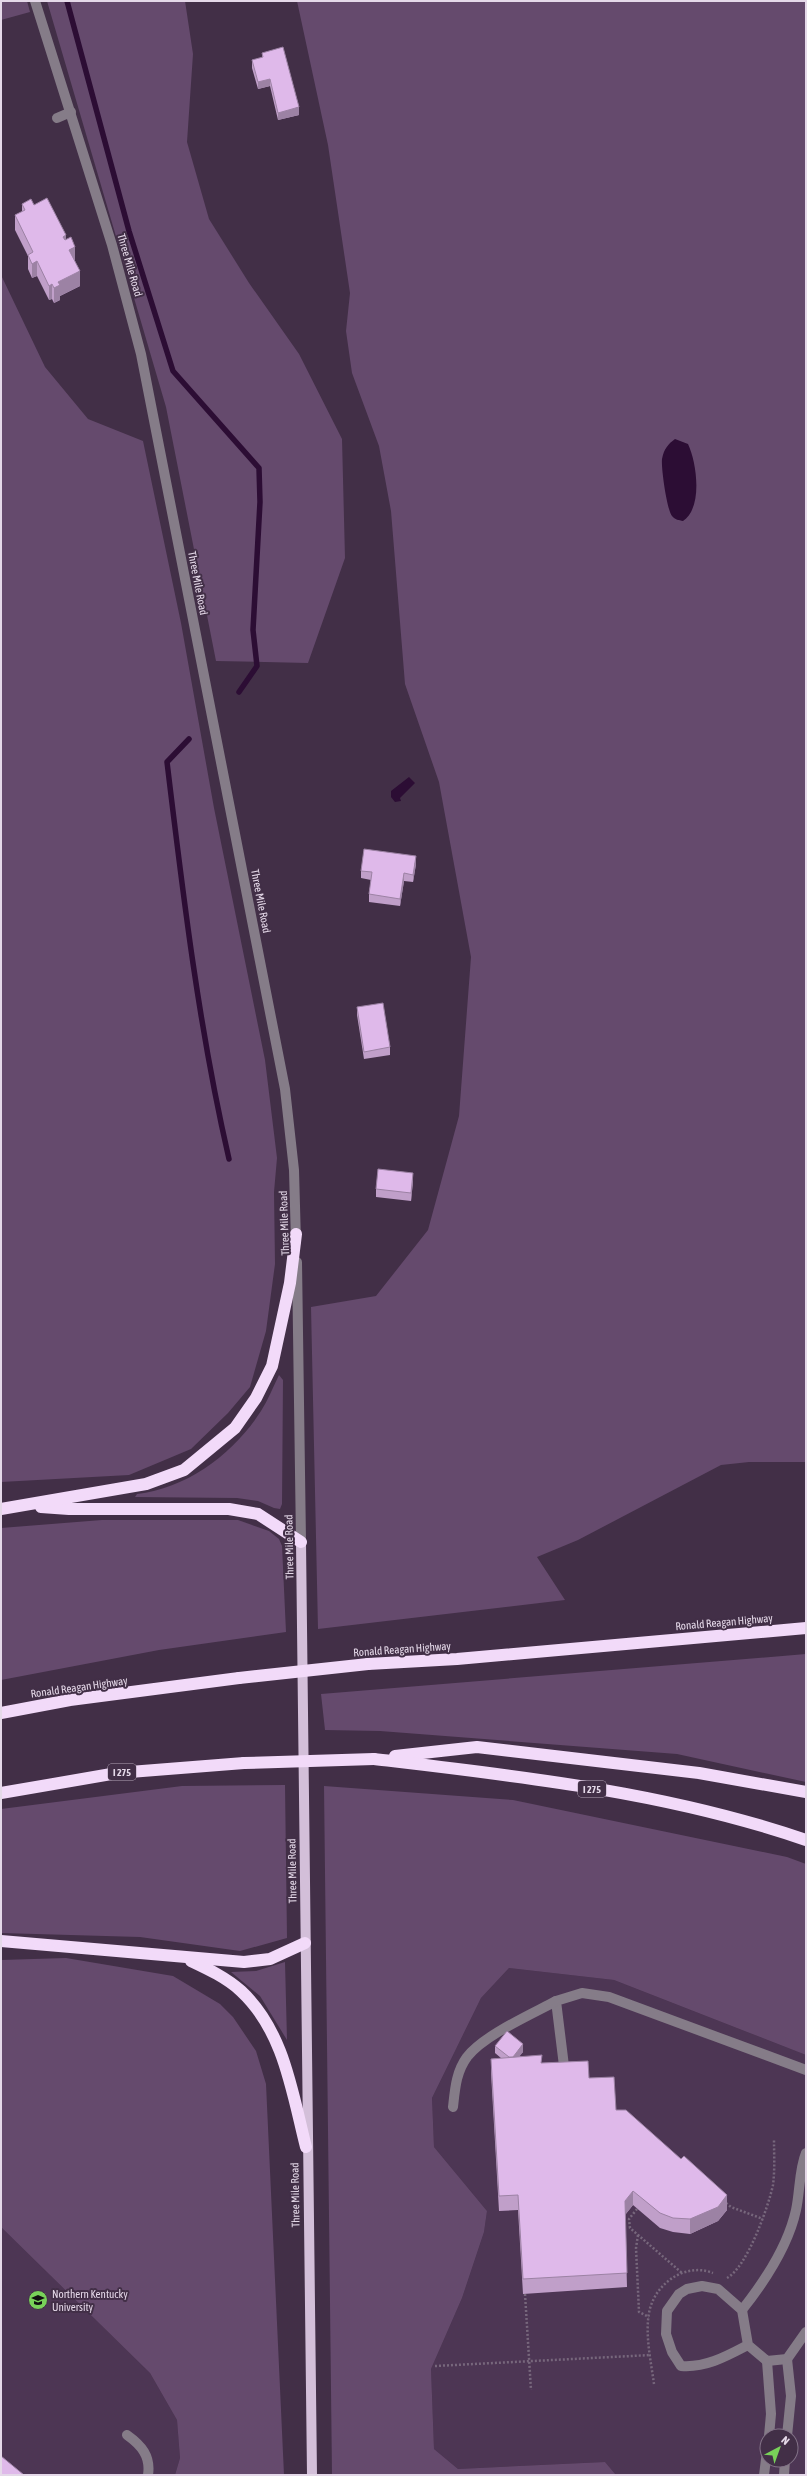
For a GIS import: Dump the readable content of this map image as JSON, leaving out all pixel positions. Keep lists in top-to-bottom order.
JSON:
{
  "streets": {
    "highway": ["Ronald Reagan Highway", "I 275"],
    "main road": ["Three Mile Road"]
  },
  "places": {
    "school or university": ["Northern Kentucky University"]
  },
  "north": "top right"
}
